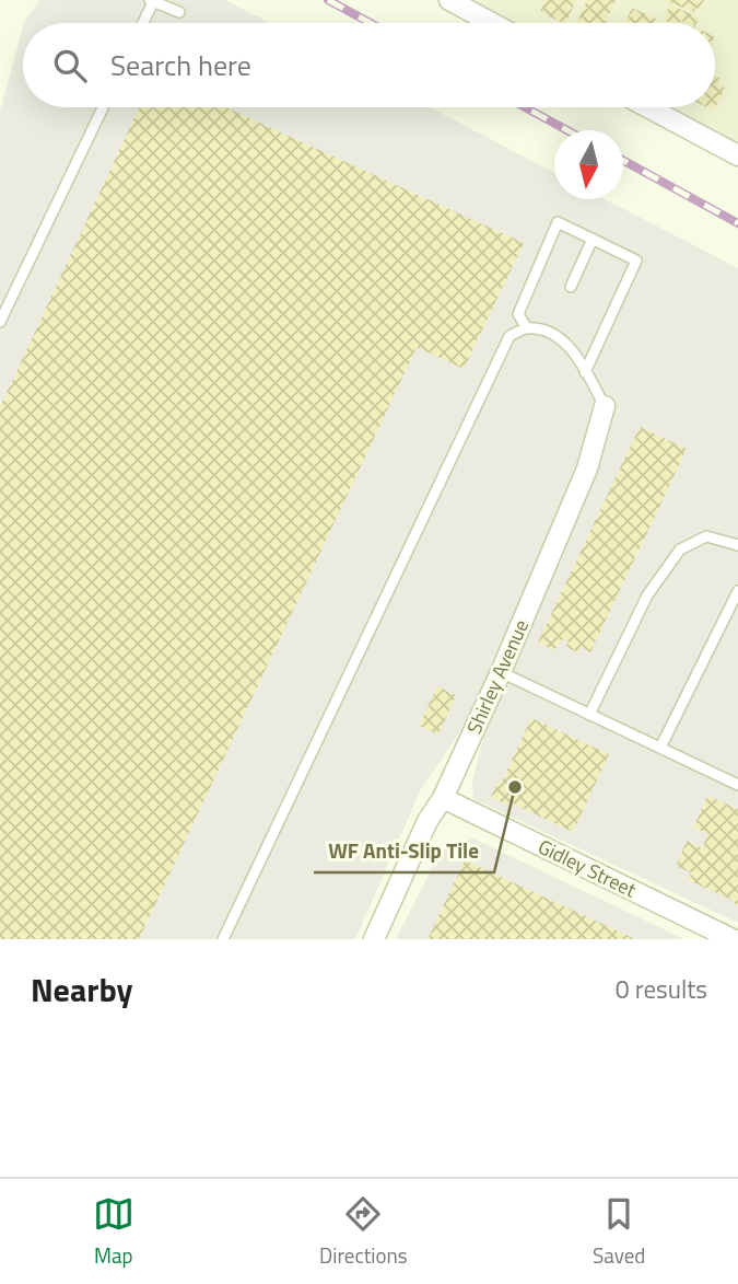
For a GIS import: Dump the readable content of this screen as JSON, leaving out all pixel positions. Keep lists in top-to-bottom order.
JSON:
{
  "streets": {
    "street": ["Shirley Avenue", "Gidley Street"]
  },
  "crossings": [
    ["Shirley Avenue", "Gidley Street"]
  ],
  "places": ["WF Anti-Slip Tile"],
  "north": "bottom",
  "page": {
    "search": "Search here",
    "heading": ["Nearby", "0 results"],
    "nav": ["Map", "Directions", "Saved"]
  }
}
